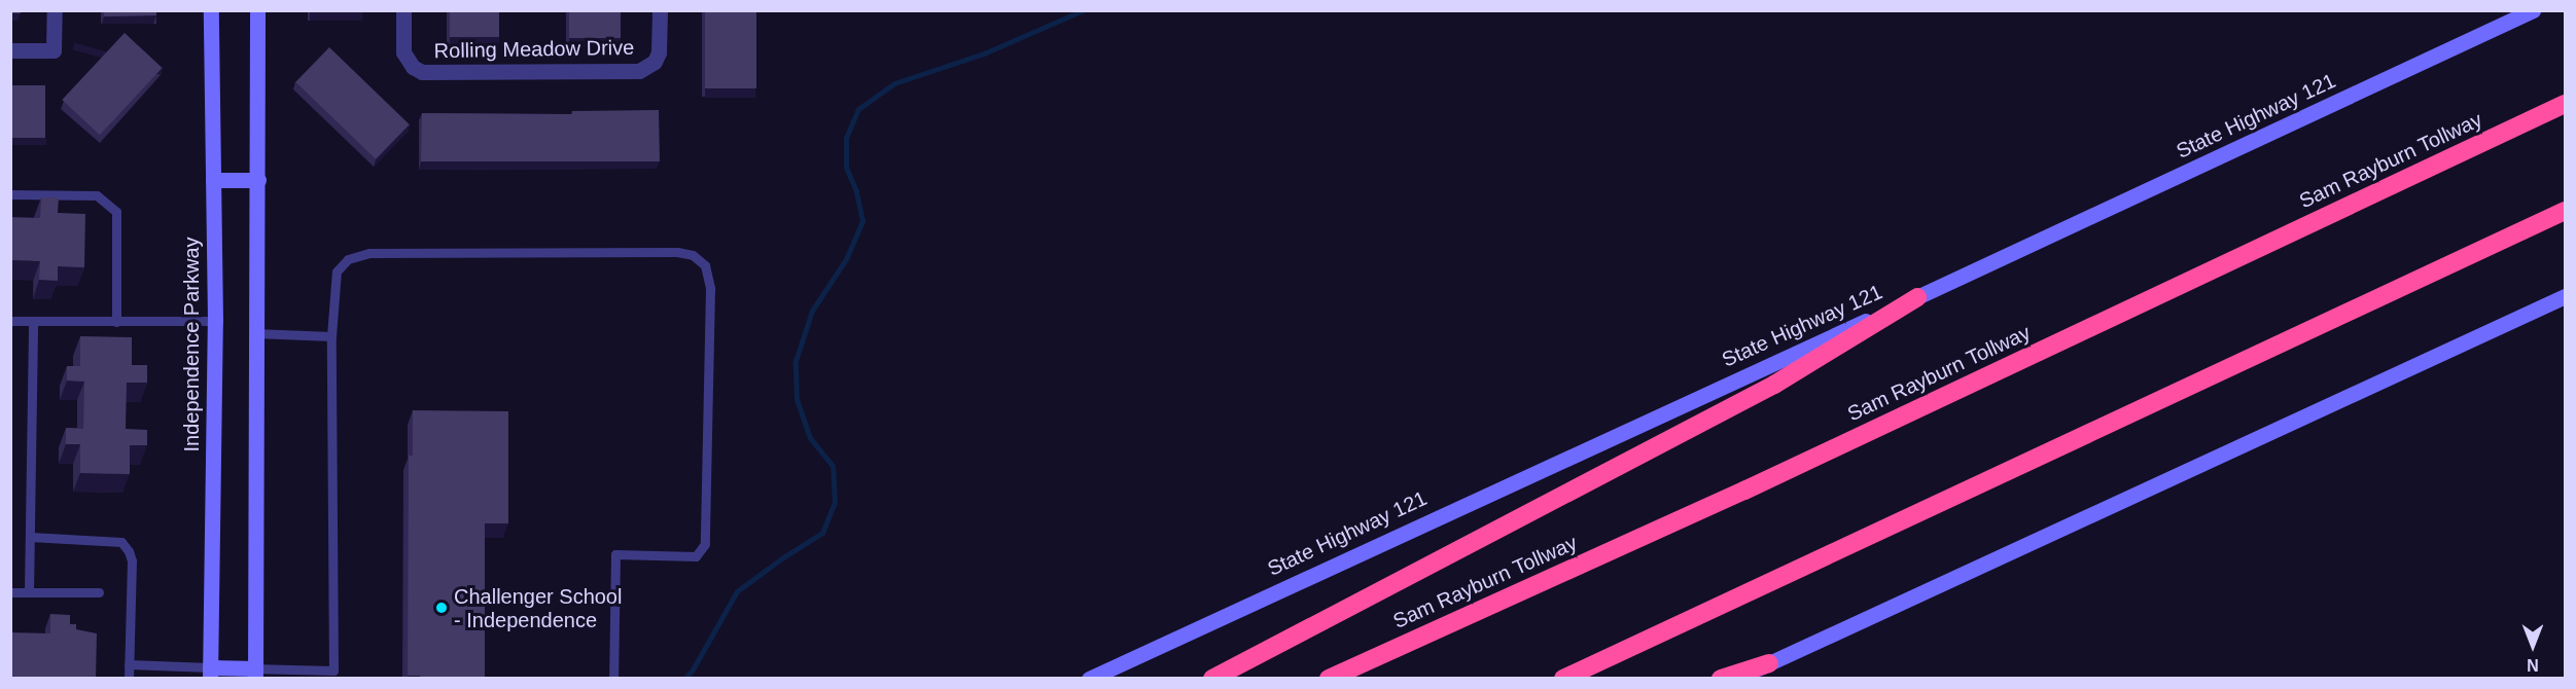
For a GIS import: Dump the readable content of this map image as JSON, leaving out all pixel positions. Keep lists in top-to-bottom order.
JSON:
{
  "streets": {
    "highway": ["Sam Rayburn Tollway"],
    "main road": ["State Highway 121", "Independence Parkway"],
    "street": ["Rolling Meadow Drive"]
  },
  "places": ["Challenger School - Independence"],
  "north": "bottom"
}
